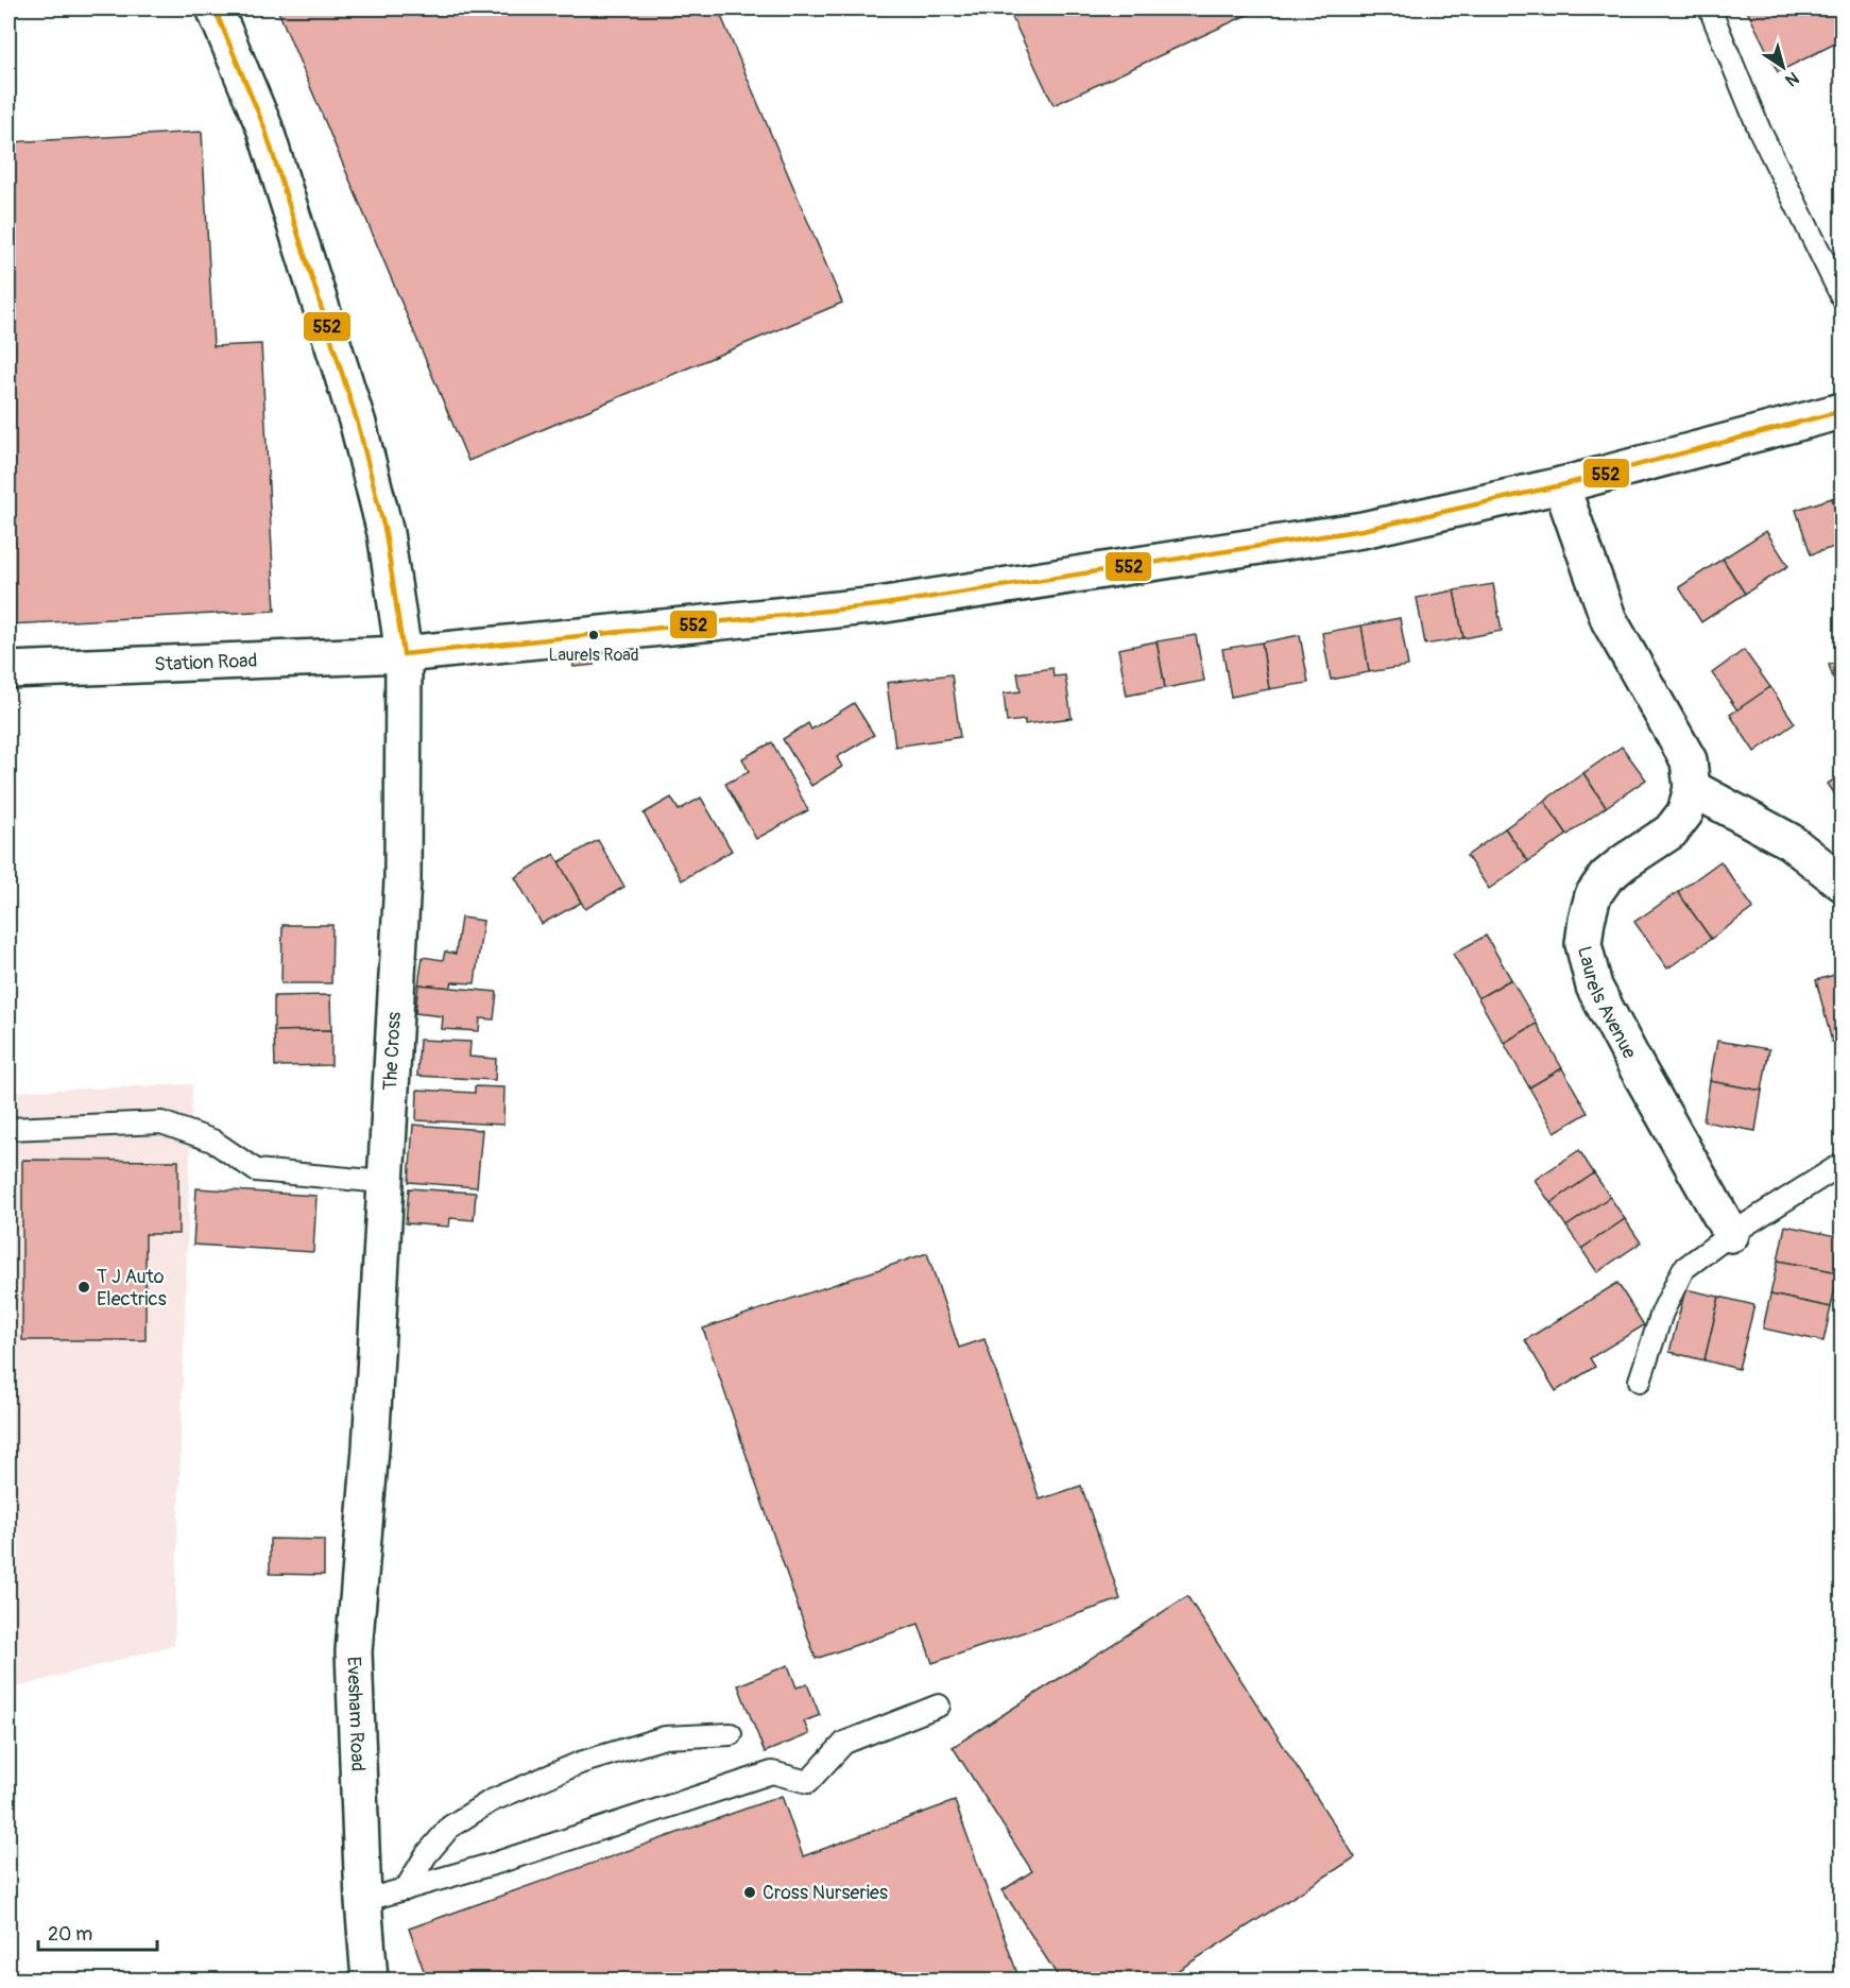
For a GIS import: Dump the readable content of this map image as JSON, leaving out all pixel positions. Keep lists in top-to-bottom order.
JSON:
{
  "streets": {
    "street": [
      "Station Road",
      "Laurels Avenue",
      "The Cross",
      "Evesham Road"
    ]
  },
  "crossings": [
    ["Station Road", "The Cross"],
    ["The Cross", "Evesham Road"]
  ],
  "places": ["Laurels Road", "T J Auto Electrics", "Cross Nurseries"],
  "lines": ["transit line 552"],
  "scale_bar": "20 m",
  "north": "bottom right"
}
